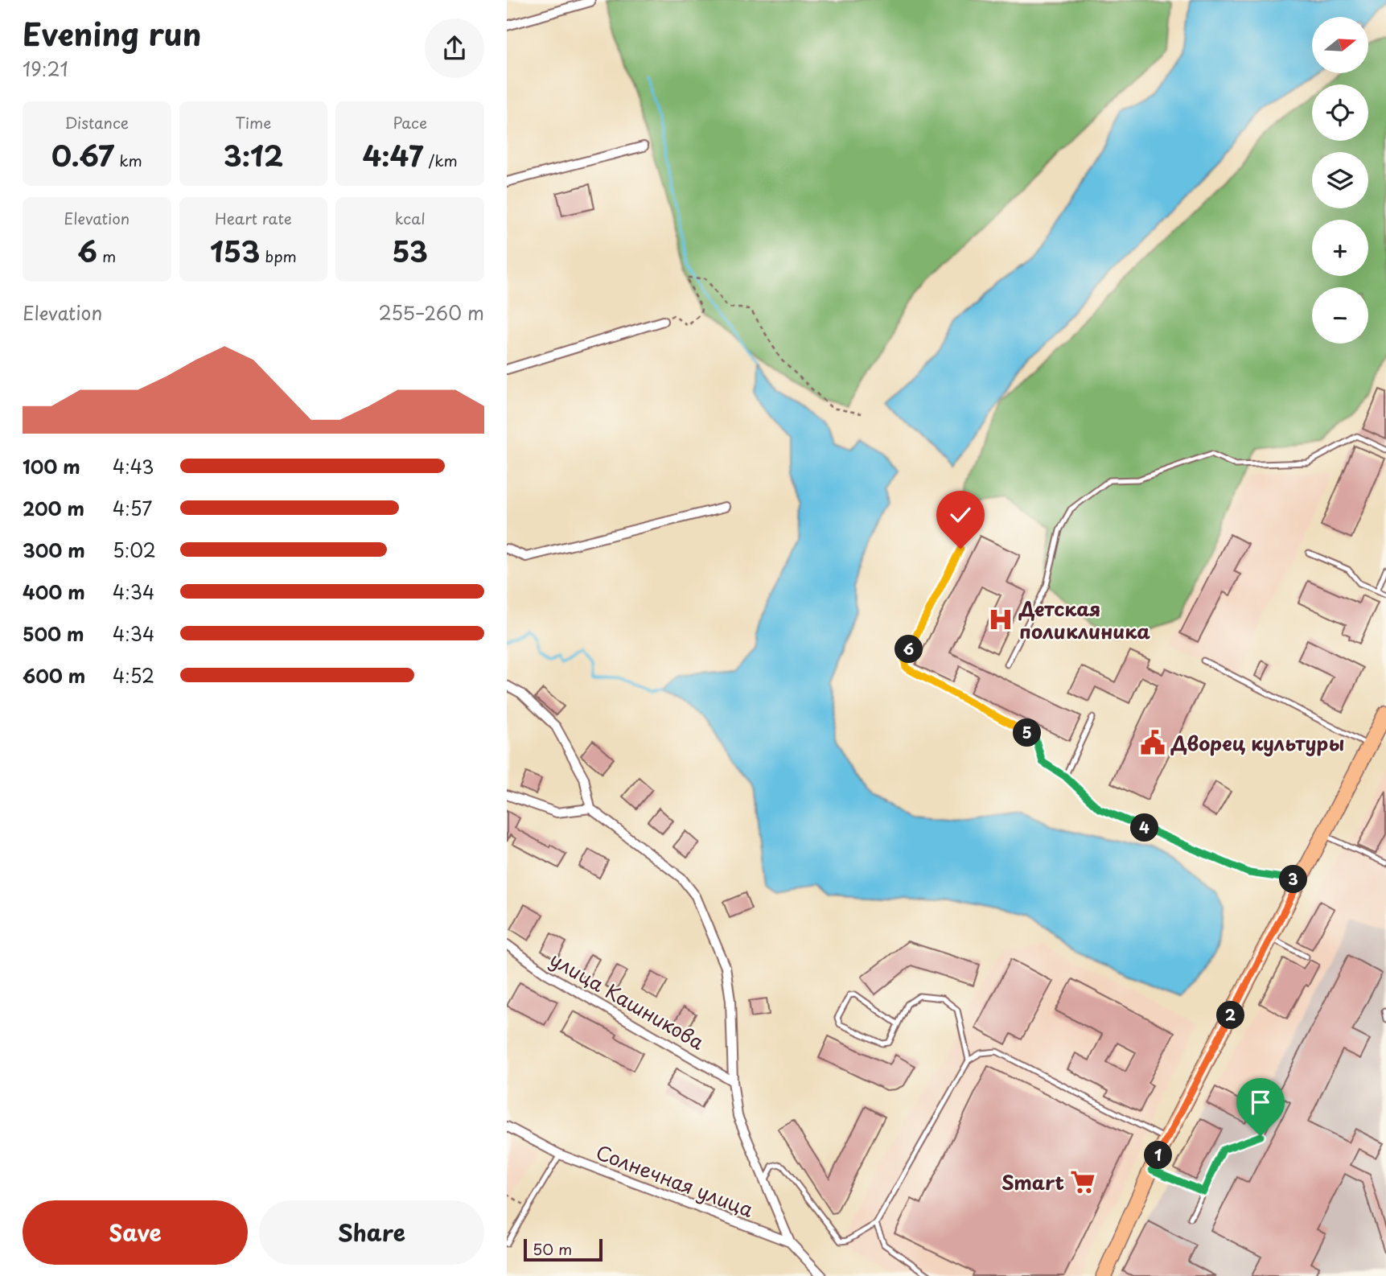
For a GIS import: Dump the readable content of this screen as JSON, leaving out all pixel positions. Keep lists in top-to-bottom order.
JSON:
{
  "streets": {
    "street": ["улица Кашникова", "Солнечная улица"]
  },
  "places": {
    "hospital": ["Детская поликлиника"],
    "public building": ["Дворец культуры"],
    "supermarket": ["Smart"]
  },
  "scale_bar": "50 m",
  "north": "right",
  "page": {
    "heading": ["Evening run", "19:21"],
    "map_buttons": ["+", "−"],
    "stats": [
      ["Distance", "0.67 km"],
      ["Time", "3:12"],
      ["Pace", "4:47 /km"],
      ["Elevation", "6 m"],
      ["Heart rate", "153 bpm"],
      ["kcal", "53"]
    ],
    "chart": ["Elevation", "255–260 m"],
    "list": [
      {
        "name": "100 m",
        "note": "4:43"
      },
      {
        "name": "200 m",
        "note": "4:57"
      },
      {
        "name": "300 m",
        "note": "5:02"
      },
      {
        "name": "400 m",
        "note": "4:34"
      },
      {
        "name": "500 m",
        "note": "4:34"
      },
      {
        "name": "600 m",
        "note": "4:52"
      }
    ],
    "pins": [
      "6",
      "5",
      "4",
      "3",
      "2",
      "1"
    ],
    "buttons": ["Save", "Share"],
    "scale": "50 m"
  }
}
